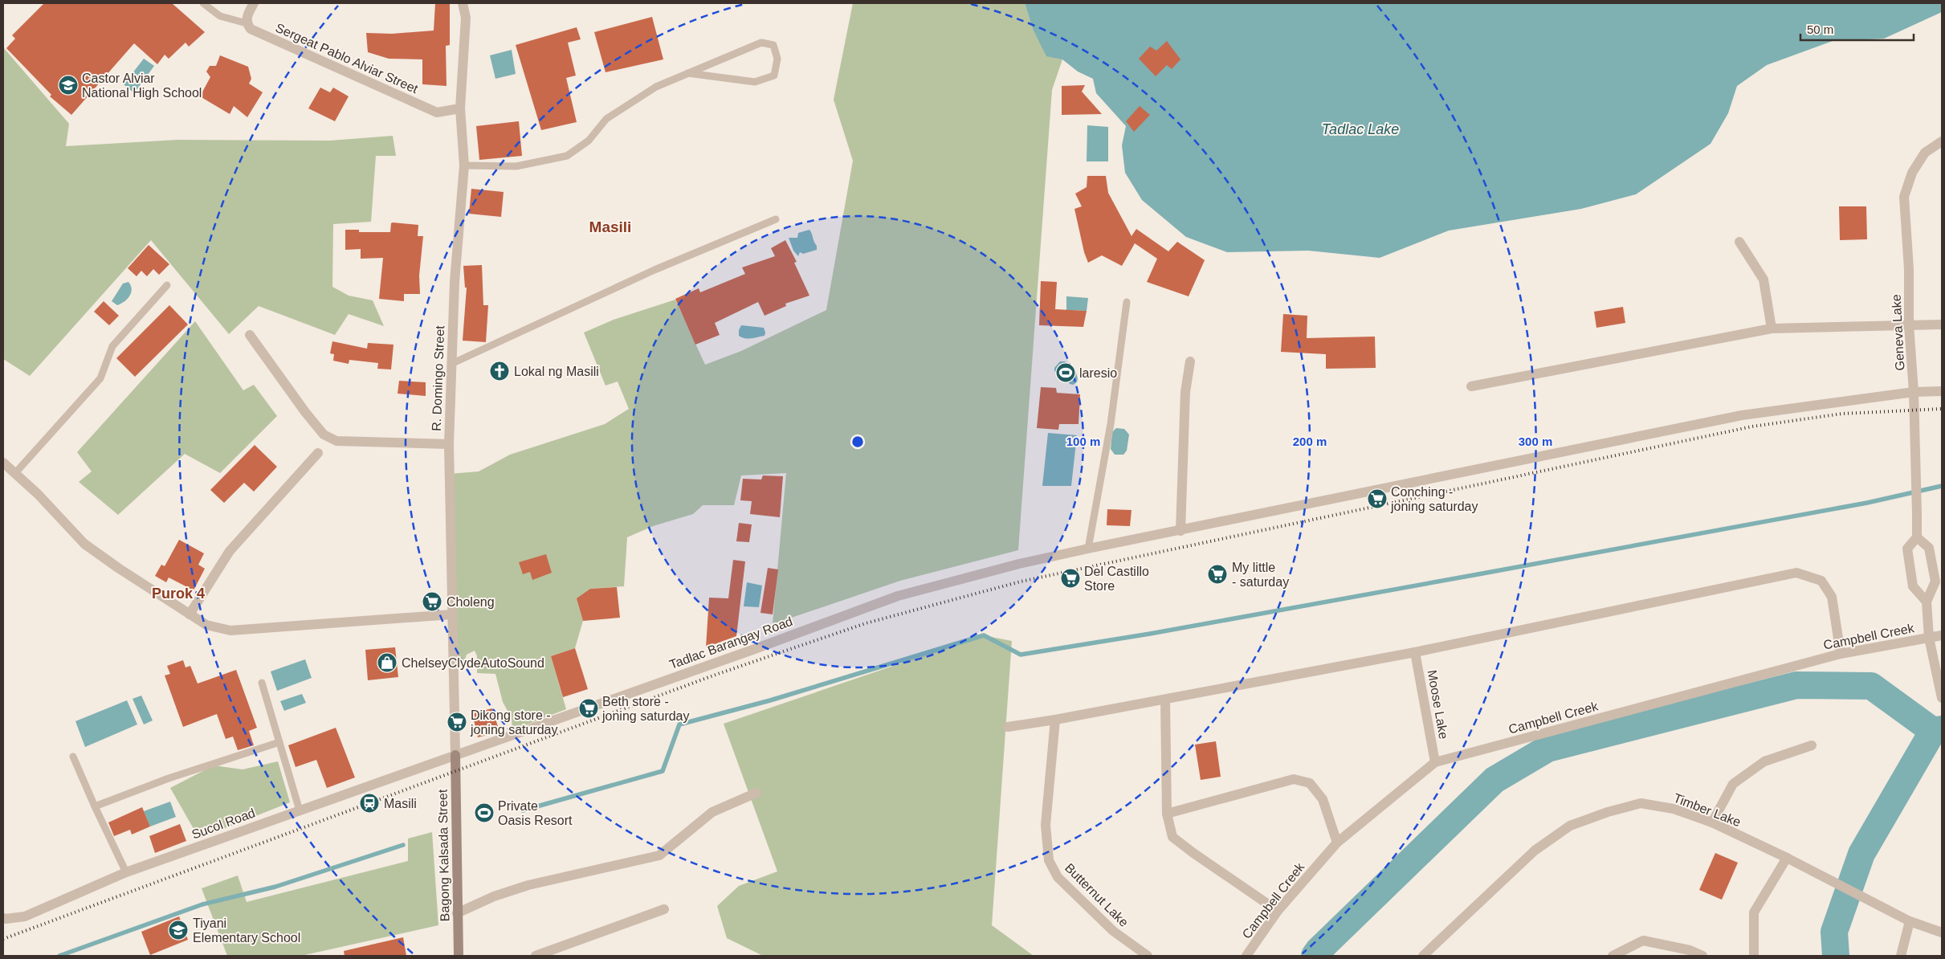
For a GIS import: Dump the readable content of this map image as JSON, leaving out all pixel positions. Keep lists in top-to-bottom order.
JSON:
{
  "streets": {
    "street": [
      "Sergeat Pablo Alviar Street",
      "Geneva Lake",
      "R. Domingo Street",
      "Campbell Creek",
      "Tadlac Barangay Road",
      "Moose Lake",
      "Timber Lake",
      "Sucol Road",
      "Bagong Kalsada Street",
      "Butternut Lake"
    ]
  },
  "crossings": [
    ["Sergeat Pablo Alviar Street", "R. Domingo Street"],
    ["Geneva Lake", "Tadlac Barangay Road"],
    ["R. Domingo Street", "Tadlac Barangay Road"],
    ["R. Domingo Street", "Sucol Road"],
    ["R. Domingo Street", "Bagong Kalsada Street"],
    ["Campbell Creek", "Moose Lake"],
    ["Tadlac Barangay Road", "Sucol Road"],
    ["Tadlac Barangay Road", "Bagong Kalsada Street"],
    ["Sucol Road", "Bagong Kalsada Street"]
  ],
  "districts": ["Masili", "Purok 4"],
  "water": ["Tadlac Lake"],
  "places": {
    "school or university": ["Castor Alviar National High School", "Tiyani Elementary School"],
    "church": ["Lokal ng Masili"],
    "sports": ["laresio", "Private Oasis Resort"],
    "supermarket": [
      "Conching - joning saturday",
      "My little - saturday",
      "Del Castillo Store",
      "Choleng",
      "Beth store - joning saturday",
      "Dikong store - joning saturday"
    ],
    "shop": ["ChelseyClydeAutoSound"],
    "station": ["Masili"]
  },
  "scale_bar": "50 m",
  "rings": ["100 m", "200 m", "300 m"]
}
